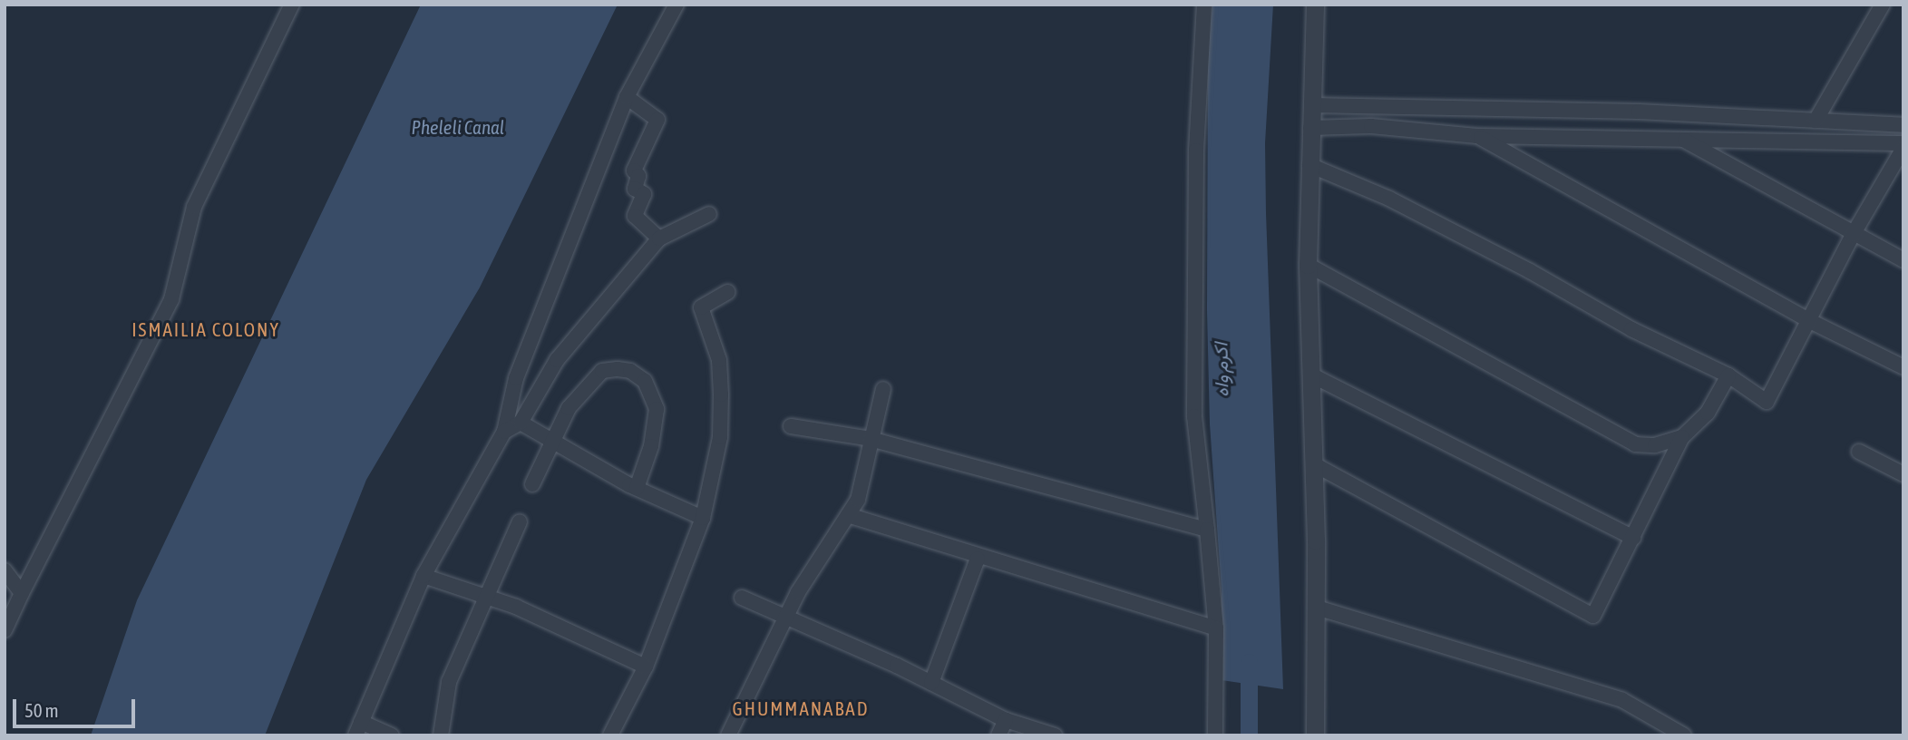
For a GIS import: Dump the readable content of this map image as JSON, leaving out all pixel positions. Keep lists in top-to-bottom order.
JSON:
{
  "districts": ["ISMAILIA COLONY", "GHUMMANABAD"],
  "water": ["Pheleli Canal", "اکرم واہ"],
  "scale_bar": "50 m"
}
